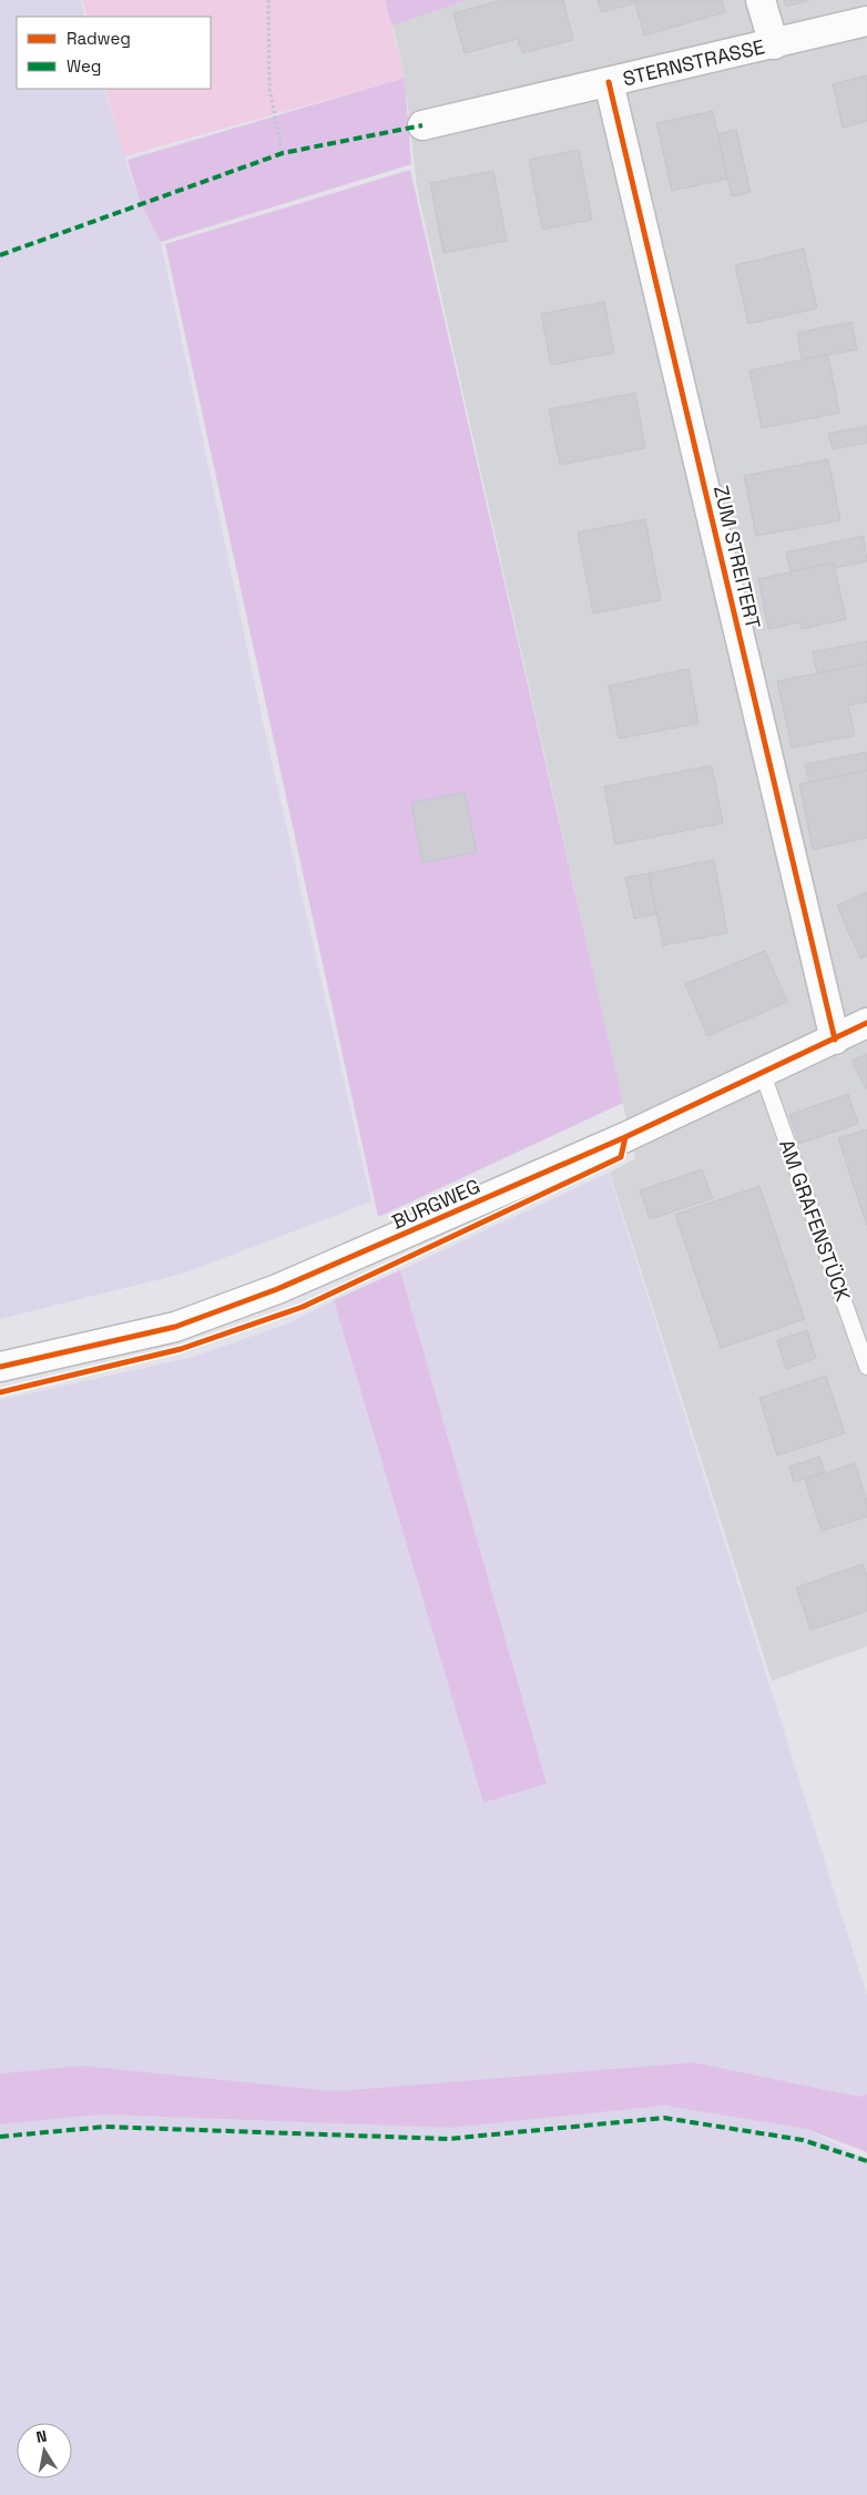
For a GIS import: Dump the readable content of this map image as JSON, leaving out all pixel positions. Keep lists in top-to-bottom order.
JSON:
{
  "streets": {
    "street": ["STERNSTRASSE", "ZUM STREITERT", "BURGWEG"],
    "lane": ["AM GRAFENSTÜCK"]
  },
  "crossings": [
    ["STERNSTRASSE", "ZUM STREITERT"],
    ["ZUM STREITERT", "BURGWEG"],
    ["BURGWEG", "AM GRAFENSTÜCK"]
  ],
  "legend": ["Radweg", "Weg"],
  "north": "top"
}
